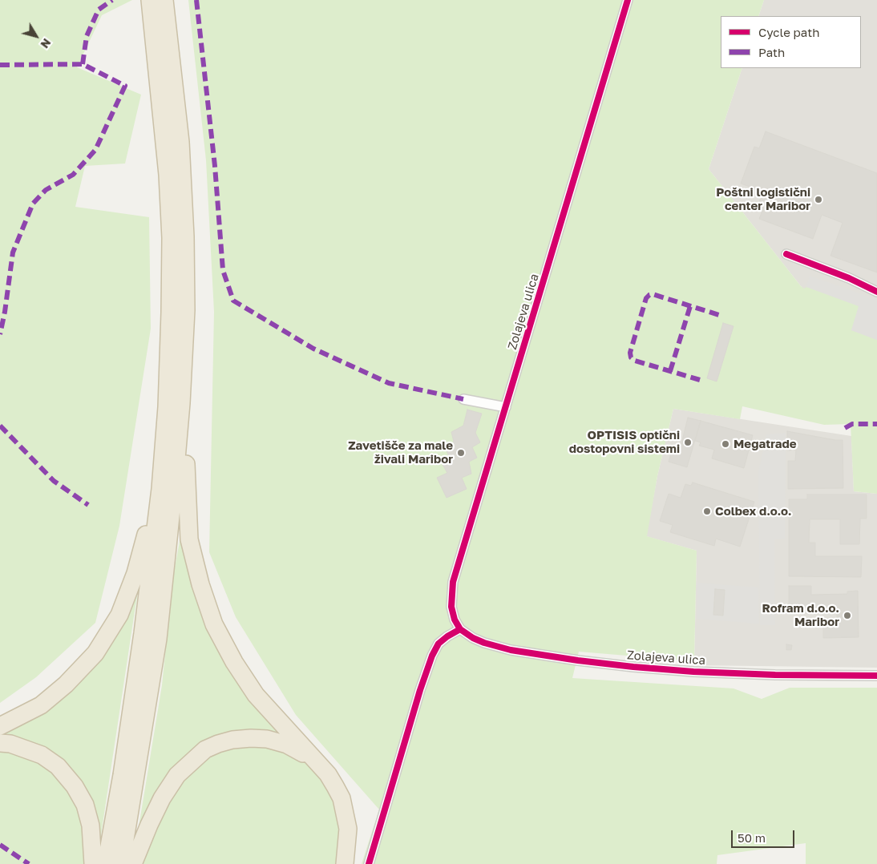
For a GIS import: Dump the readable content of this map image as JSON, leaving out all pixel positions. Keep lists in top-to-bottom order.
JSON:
{
  "streets": {
    "street": ["Zolajeva ulica"]
  },
  "places": [
    "Poštni logistični center Maribor",
    "OPTISIS optični dostopovni sistemi",
    "Megatrade",
    "Zavetišče za male živali Maribor",
    "Colbex d.o.o.",
    "Rofram d.o.o. Maribor"
  ],
  "legend": ["Cycle path", "Path"],
  "scale_bar": "50 m",
  "north": "bottom right"
}
